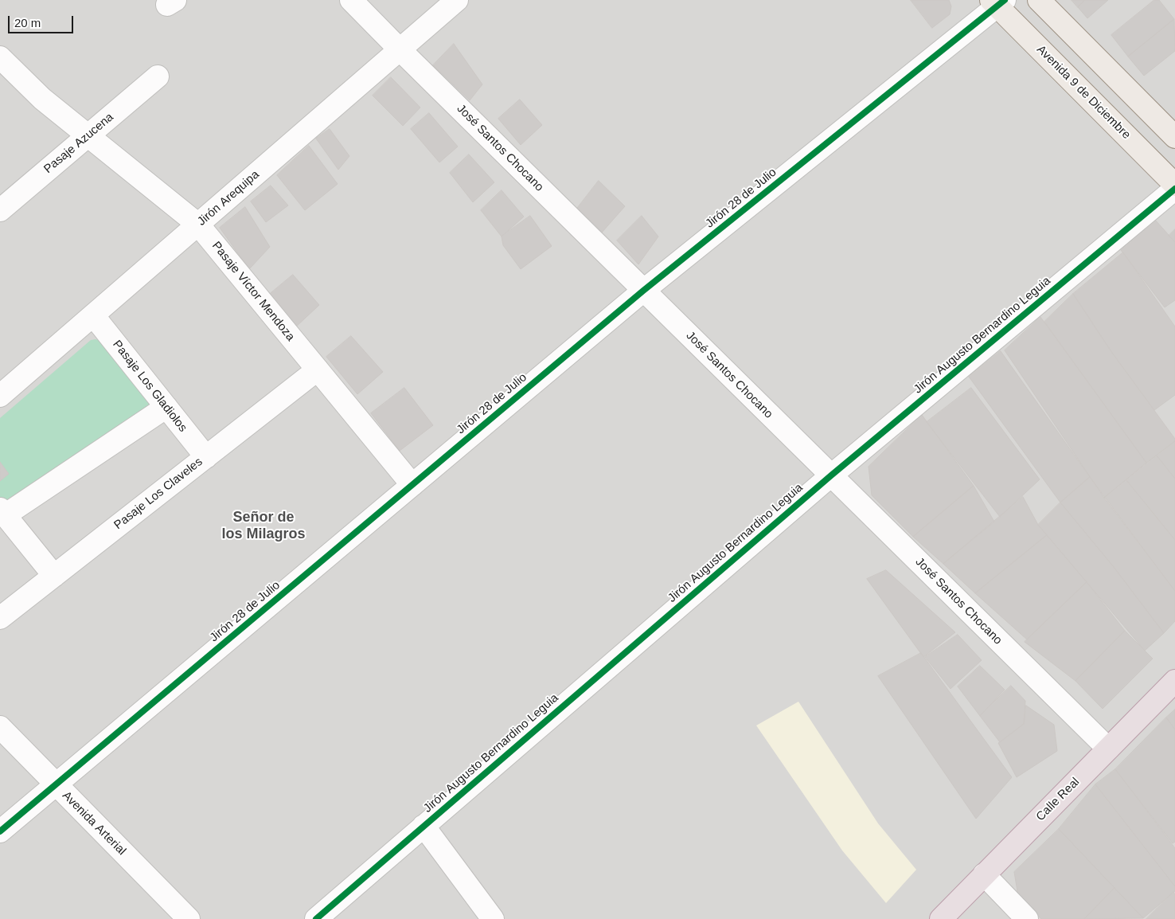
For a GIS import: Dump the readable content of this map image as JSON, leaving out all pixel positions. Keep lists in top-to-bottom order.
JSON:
{
  "streets": {
    "highway": ["Calle Real"],
    "main road": ["Avenida 9 de Diciembre"],
    "street": [
      "Pasaje Azucena",
      "José Santos Chocano",
      "Jirón Arequipa",
      "Jirón 28 de Julio",
      "Pasaje Víctor Mendoza",
      "Jirón Augusto Bernardino Leguia",
      "Pasaje Los Gladiolos",
      "Pasaje Los Claveles",
      "Avenida Arterial"
    ]
  },
  "crossings": [
    ["Avenida 9 de Diciembre", "Jirón 28 de Julio"],
    ["Pasaje Azucena", "Pasaje Víctor Mendoza"],
    ["José Santos Chocano", "Jirón Arequipa"],
    ["José Santos Chocano", "Jirón 28 de Julio"],
    ["José Santos Chocano", "Jirón Augusto Bernardino Leguia"],
    ["José Santos Chocano", "Calle Real"],
    ["Jirón Arequipa", "Pasaje Víctor Mendoza"],
    ["Jirón Arequipa", "Pasaje Los Gladiolos"],
    ["Jirón 28 de Julio", "Pasaje Víctor Mendoza"],
    ["Jirón 28 de Julio", "Avenida Arterial"],
    ["Pasaje Víctor Mendoza", "Pasaje Los Claveles"],
    ["Pasaje Los Gladiolos", "Pasaje Los Claveles"]
  ],
  "districts": ["Señor de los Milagros"],
  "scale_bar": "20 m"
}
